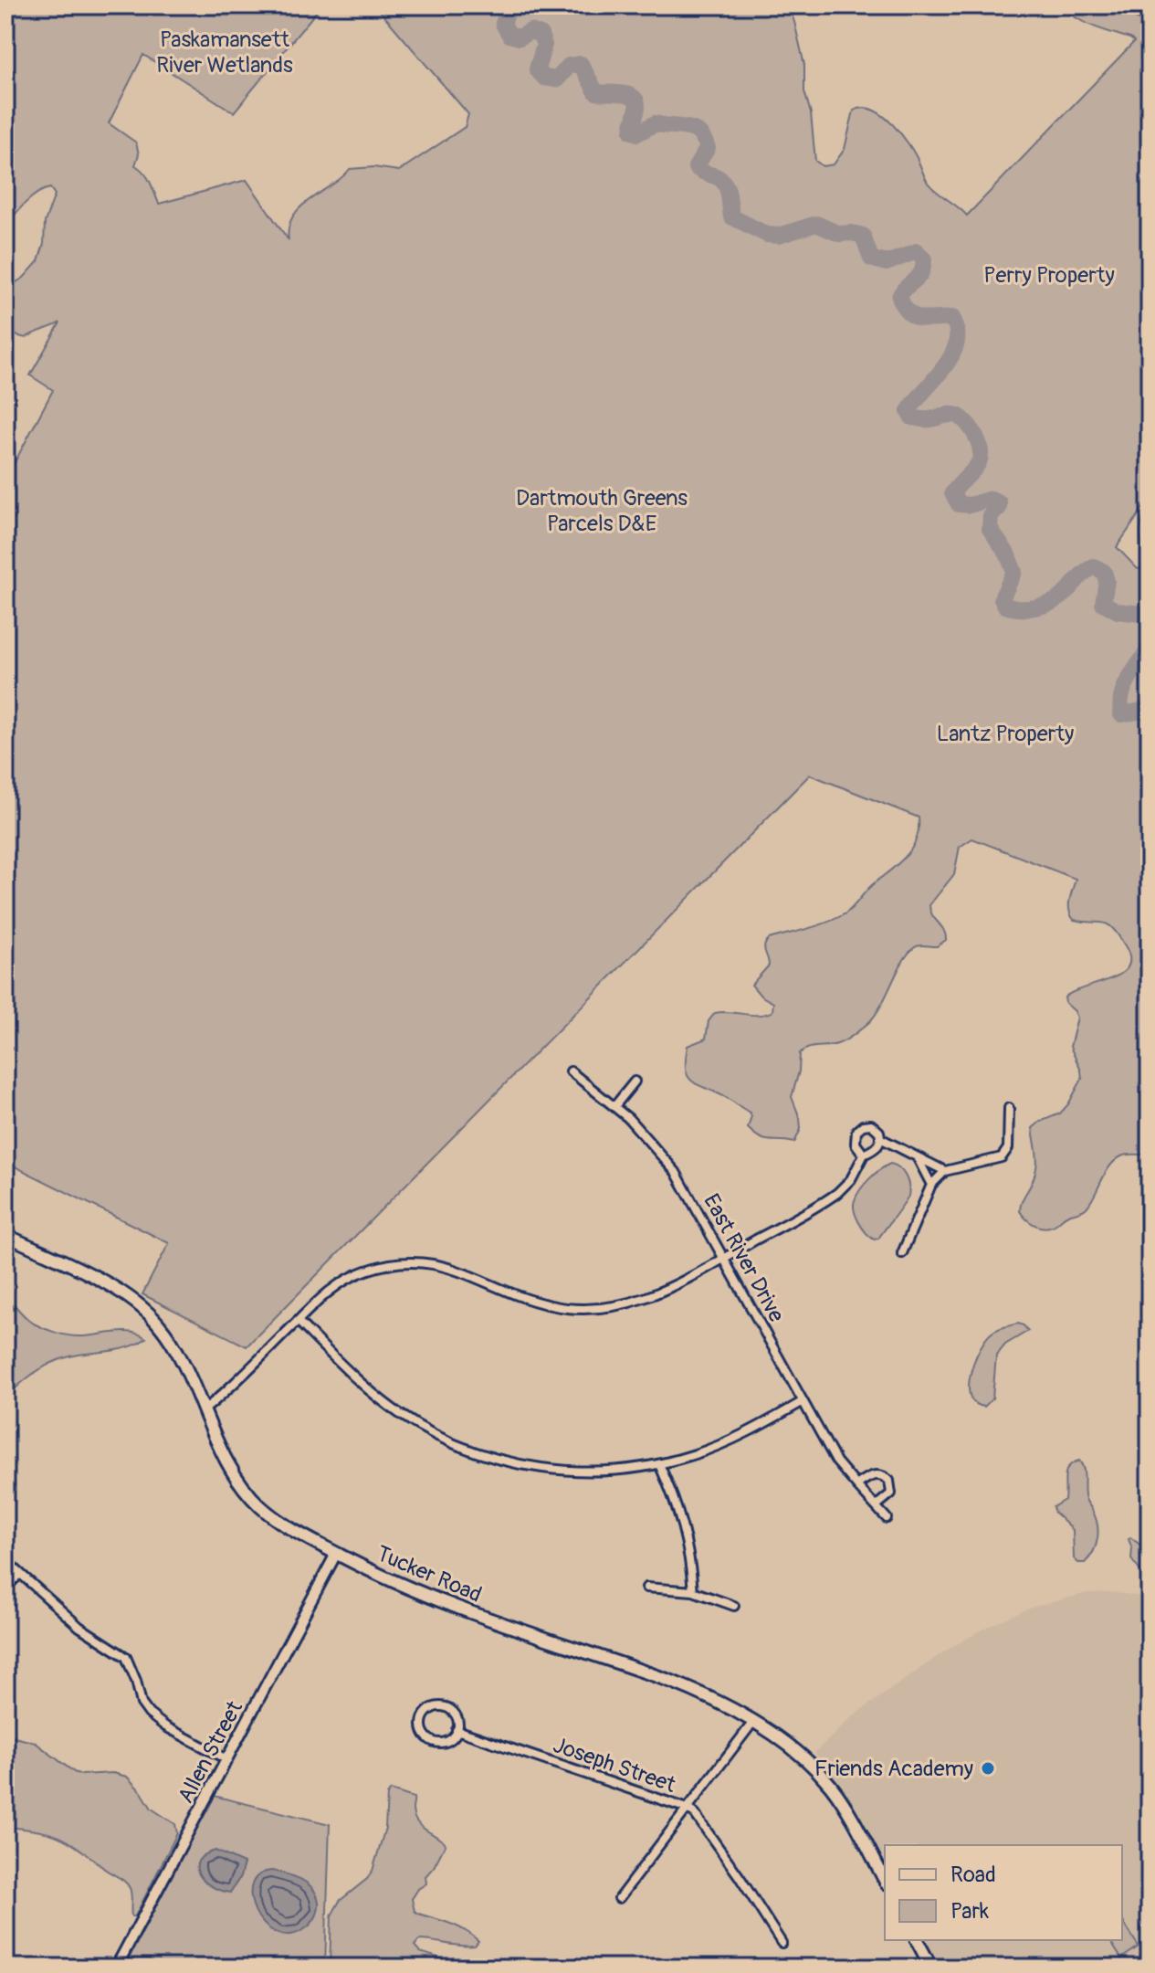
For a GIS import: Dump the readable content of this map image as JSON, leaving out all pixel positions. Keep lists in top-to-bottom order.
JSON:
{
  "streets": {
    "main road": ["Tucker Road"],
    "street": ["East River Drive", "Allen Street", "Joseph Street"]
  },
  "crossings": [
    ["Tucker Road", "Allen Street"]
  ],
  "parks": [
    "Paskamansett River Wetlands",
    "Perry Property",
    "Dartmouth Greens Parcels D&E",
    "Lantz Property"
  ],
  "places": ["Friends Academy"],
  "legend": ["Road", "Park"]
}
